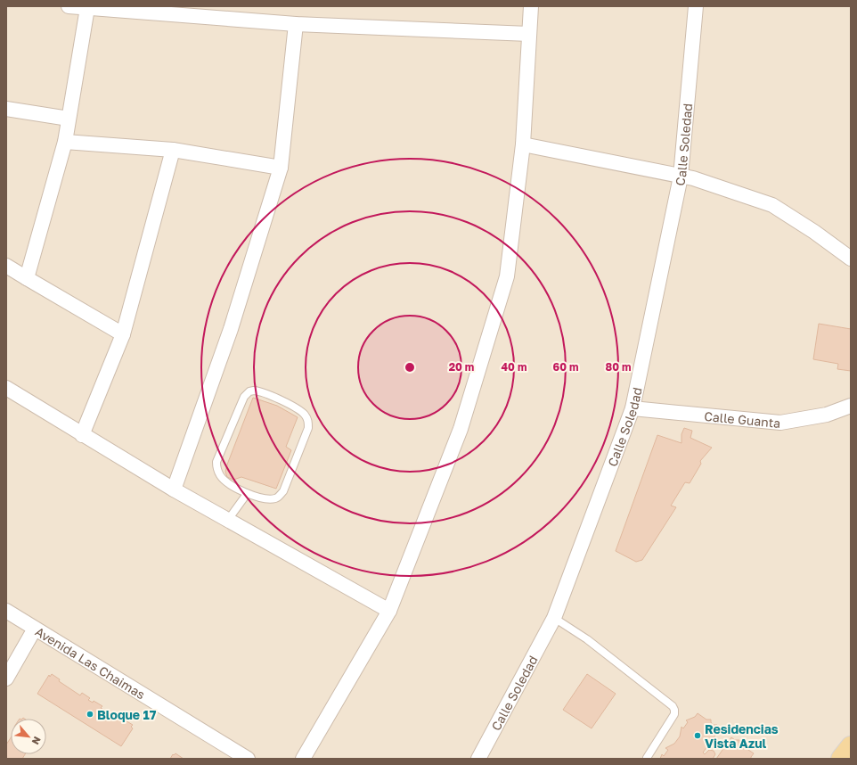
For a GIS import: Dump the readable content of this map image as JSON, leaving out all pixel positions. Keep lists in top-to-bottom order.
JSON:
{
  "streets": {
    "street": ["Calle Soledad", "Calle Guanta", "Avenida Las Chaimas"]
  },
  "crossings": [
    ["Calle Soledad", "Calle Guanta"]
  ],
  "places": ["Bloque 17", "Residencias Vista Azul"],
  "north": "bottom right",
  "rings": [
    "20 m",
    "40 m",
    "60 m",
    "80 m"
  ]
}
